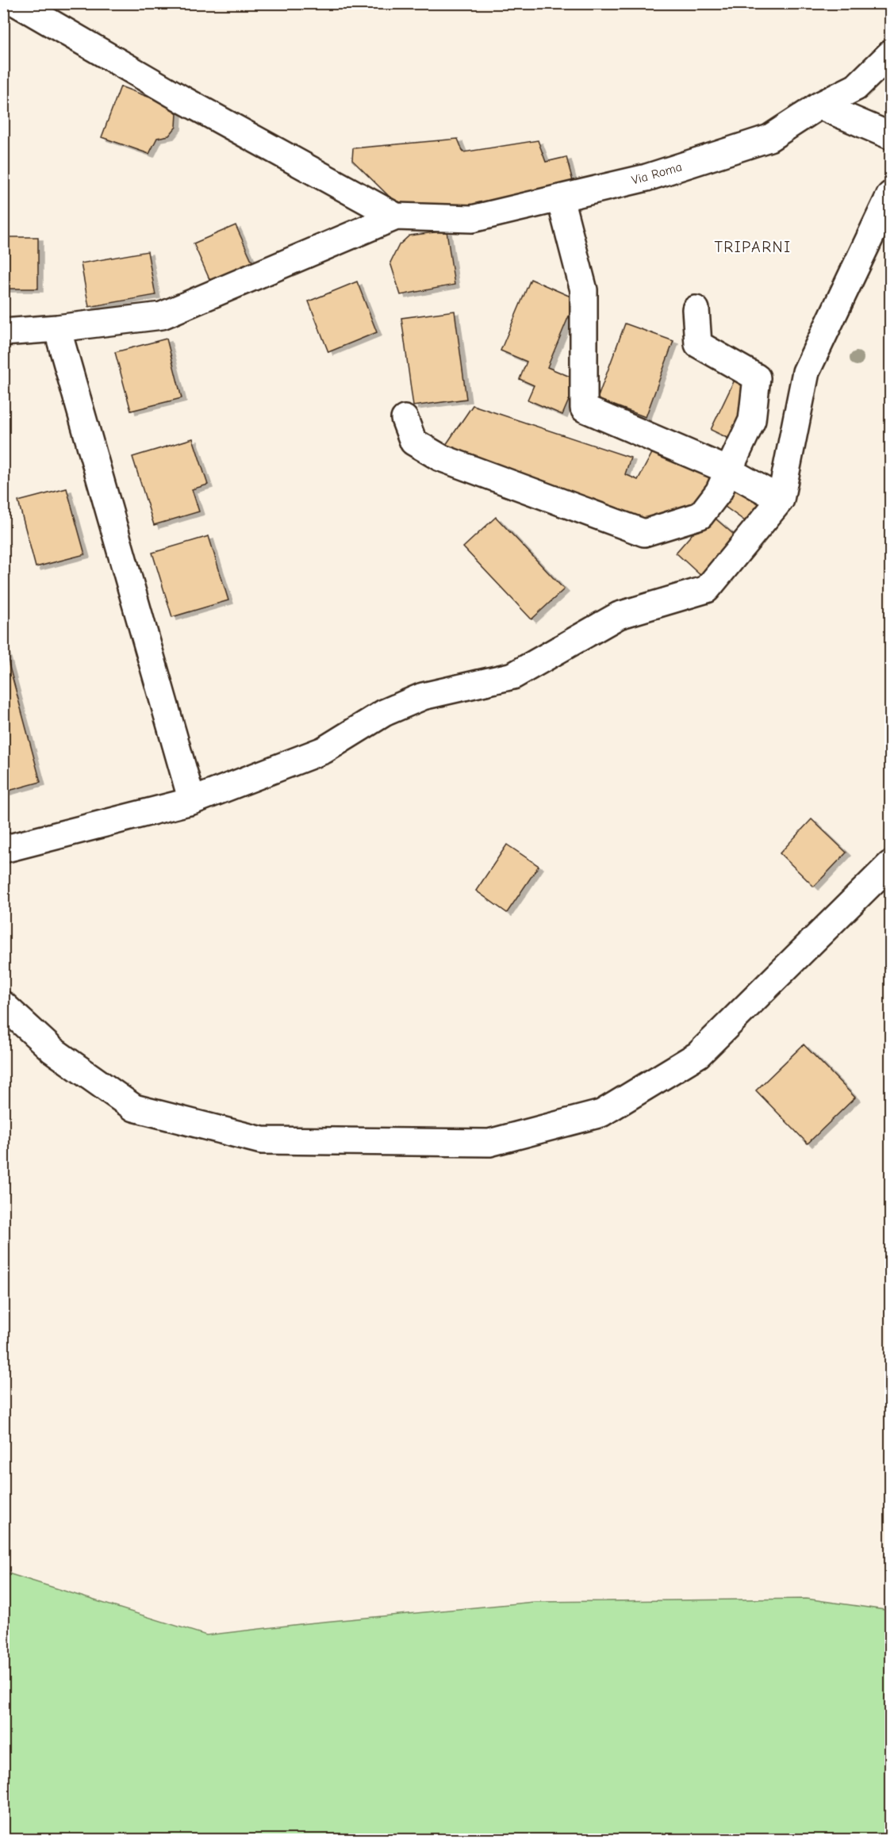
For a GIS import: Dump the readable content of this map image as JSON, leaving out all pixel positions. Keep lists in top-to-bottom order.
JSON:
{
  "streets": {
    "street": ["Via Roma"]
  },
  "districts": ["TRIPARNI"]
}
